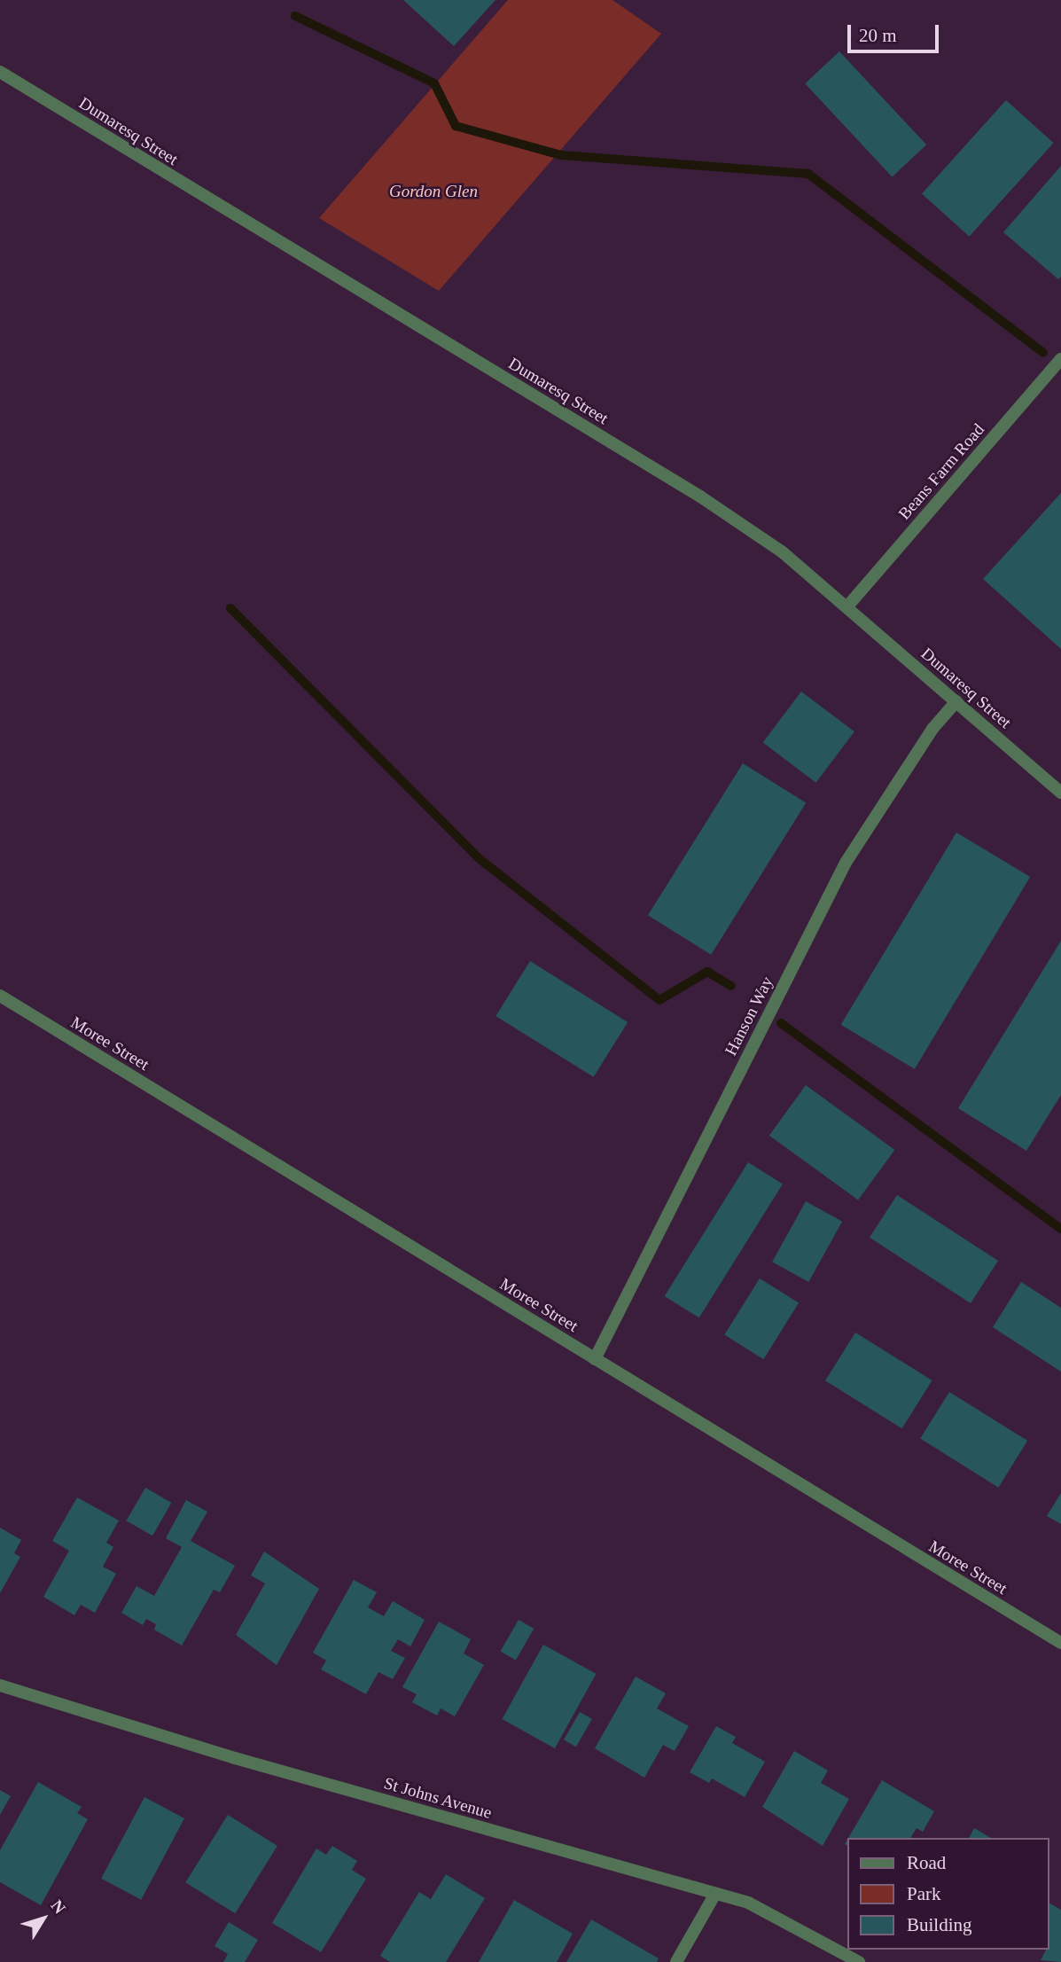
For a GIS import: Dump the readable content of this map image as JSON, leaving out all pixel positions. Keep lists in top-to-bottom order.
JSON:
{
  "streets": {
    "street": [
      "Dumaresq Street",
      "Beans Farm Road",
      "Hanson Way",
      "Moree Street",
      "St Johns Avenue"
    ]
  },
  "crossings": [
    ["Dumaresq Street", "Beans Farm Road"],
    ["Dumaresq Street", "Hanson Way"],
    ["Hanson Way", "Moree Street"]
  ],
  "parks": ["Gordon Glen"],
  "legend": ["Road", "Park", "Building"],
  "scale_bar": "20 m",
  "north": "top right"
}
